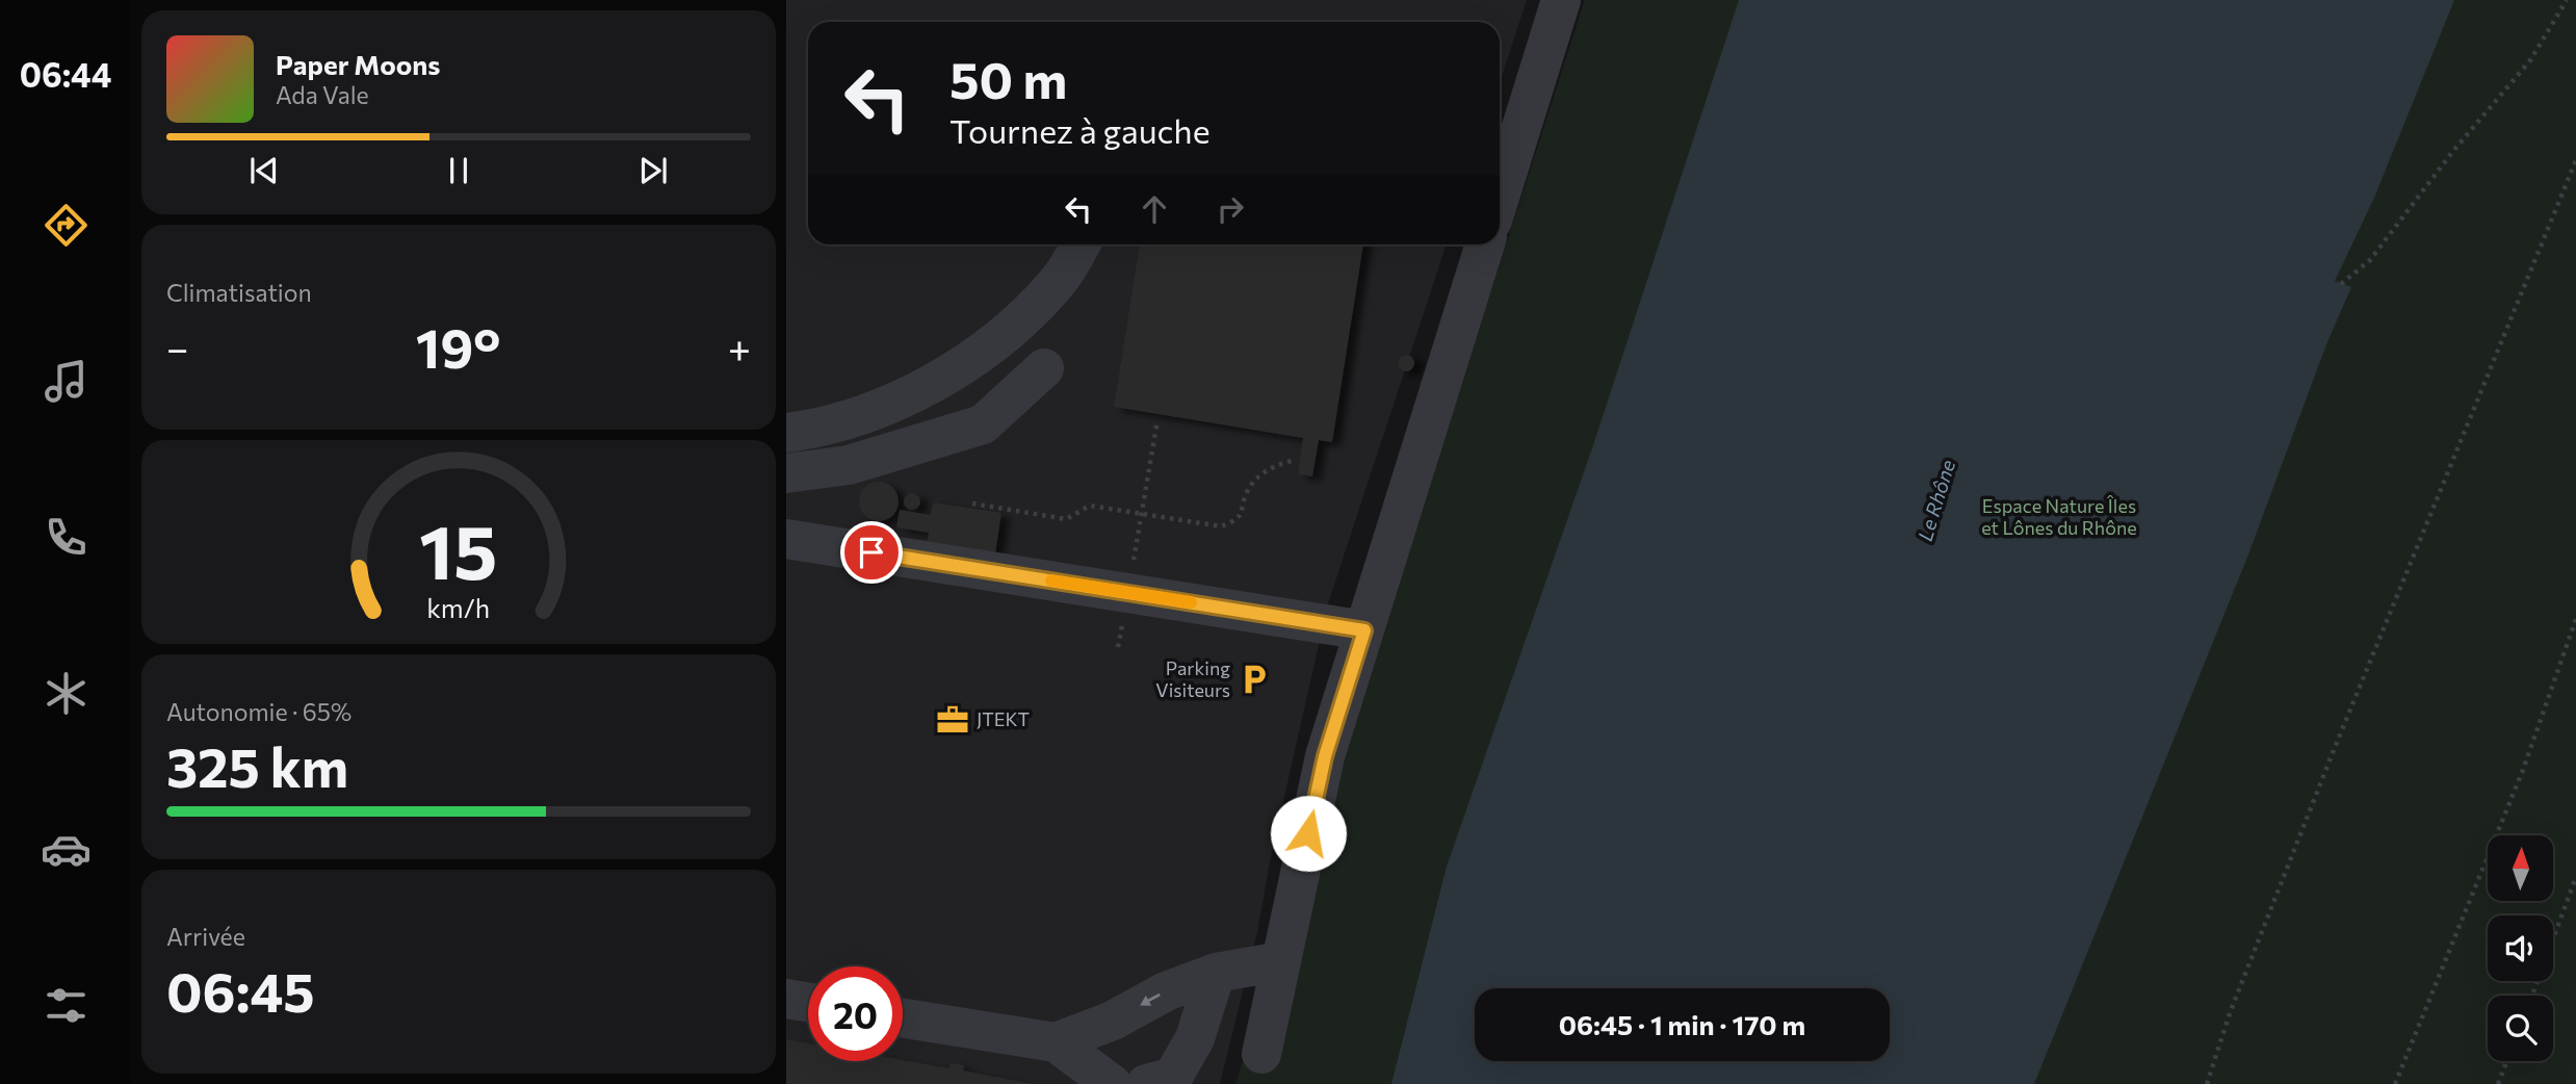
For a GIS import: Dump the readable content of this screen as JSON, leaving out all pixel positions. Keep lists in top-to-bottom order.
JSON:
{
  "water": ["Le Rhône"],
  "parks": ["Espace Nature Îles et Lônes du Rhône"],
  "places": {
    "parking": ["Parking Visiteurs"],
    "office": ["JTEKT"]
  },
  "north": "top",
  "page": {
    "tabs": "06:44",
    "turn": ["50 m", "Tournez à gauche"],
    "song": ["Paper Moons", "Ada Vale"],
    "tile": [
      "Climatisation",
      ["Autonomie · 65%", "325 km"],
      ["Arrivée", "06:45"]
    ],
    "heat": ["−", "19°", "+"],
    "limit": "20",
    "trip": "06:45 · 1 min · 170 m",
    "gauge": ["15", "km/h"]
  }
}
